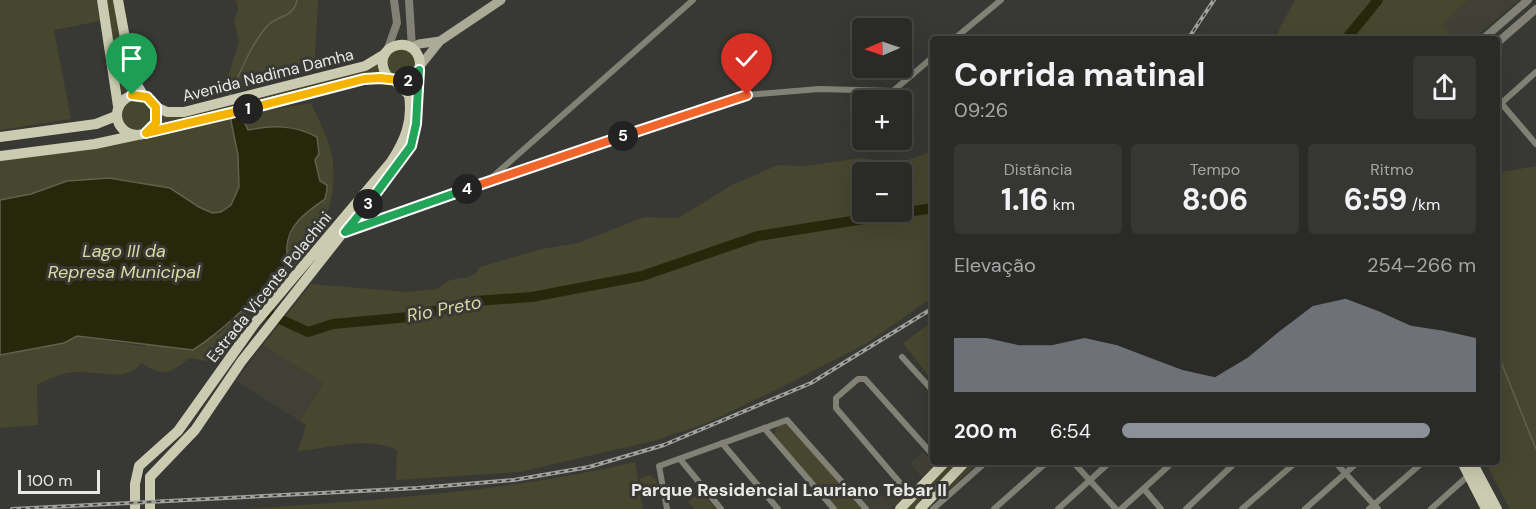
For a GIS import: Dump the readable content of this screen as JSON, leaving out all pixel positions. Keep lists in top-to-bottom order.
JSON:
{
  "streets": {
    "main road": ["Avenida Nadima Damha", "Estrada Vicente Polachini"]
  },
  "crossings": [
    ["Avenida Nadima Damha", "Estrada Vicente Polachini"]
  ],
  "districts": ["Parque Residencial Lauriano Tebar II"],
  "water": ["Lago III da Represa Municipal", "Rio Preto"],
  "scale_bar": "100 m",
  "north": "left",
  "page": {
    "map_buttons": ["+", "−"],
    "heading": ["Corrida matinal", "09:26"],
    "pins": [
      "2",
      "1",
      "5",
      "4",
      "3"
    ],
    "stats": [
      ["Distância", "1.16 km"],
      ["Tempo", "8:06"],
      ["Ritmo", "6:59 /km"]
    ],
    "chart": ["Elevação", "254–266 m"],
    "list": [
      {
        "name": "200 m",
        "note": "6:54"
      }
    ],
    "scale": "100 m"
  }
}
